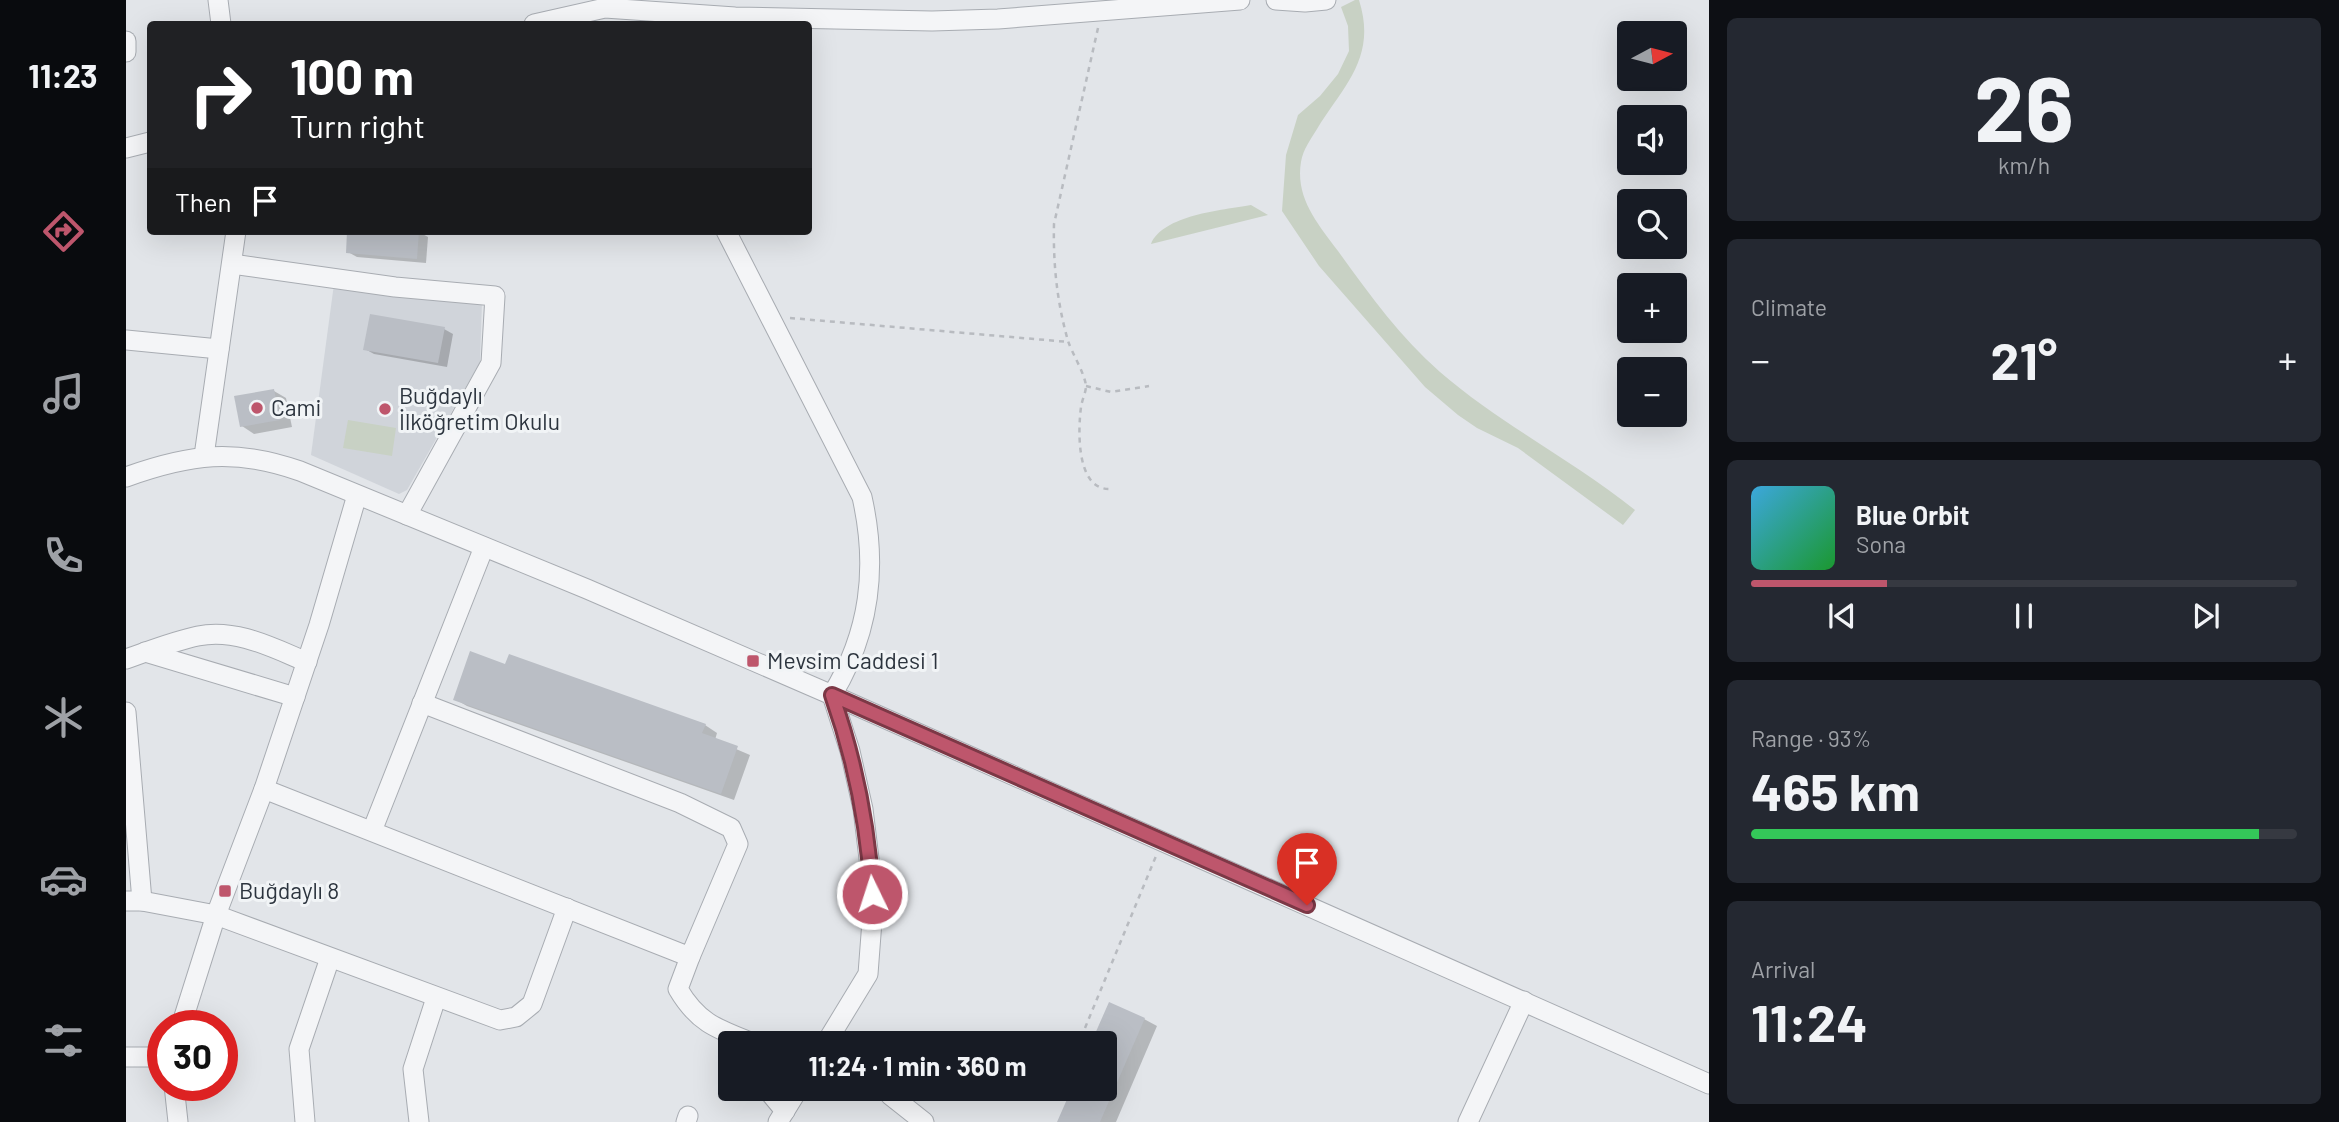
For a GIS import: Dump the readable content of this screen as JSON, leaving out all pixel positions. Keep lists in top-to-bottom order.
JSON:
{
  "places": {
    "other": ["Cami", "Buğdaylı İlköğretim Okulu"],
    "transit": ["Mevsim Caddesi 1", "Buğdaylı 8"]
  },
  "north": "right",
  "page": {
    "tabs": "11:23",
    "tile": [
      ["26", "km/h"],
      "Climate",
      ["Range · 93%", "465 km"],
      ["Arrival", "11:24"]
    ],
    "map_buttons": ["+", "−"],
    "turn": ["100 m", "Turn right"],
    "then": "Then",
    "heat": ["−", "21°", "+"],
    "song": ["Blue Orbit", "Sona"],
    "limit": "30",
    "trip": "11:24 · 1 min · 360 m"
  }
}
